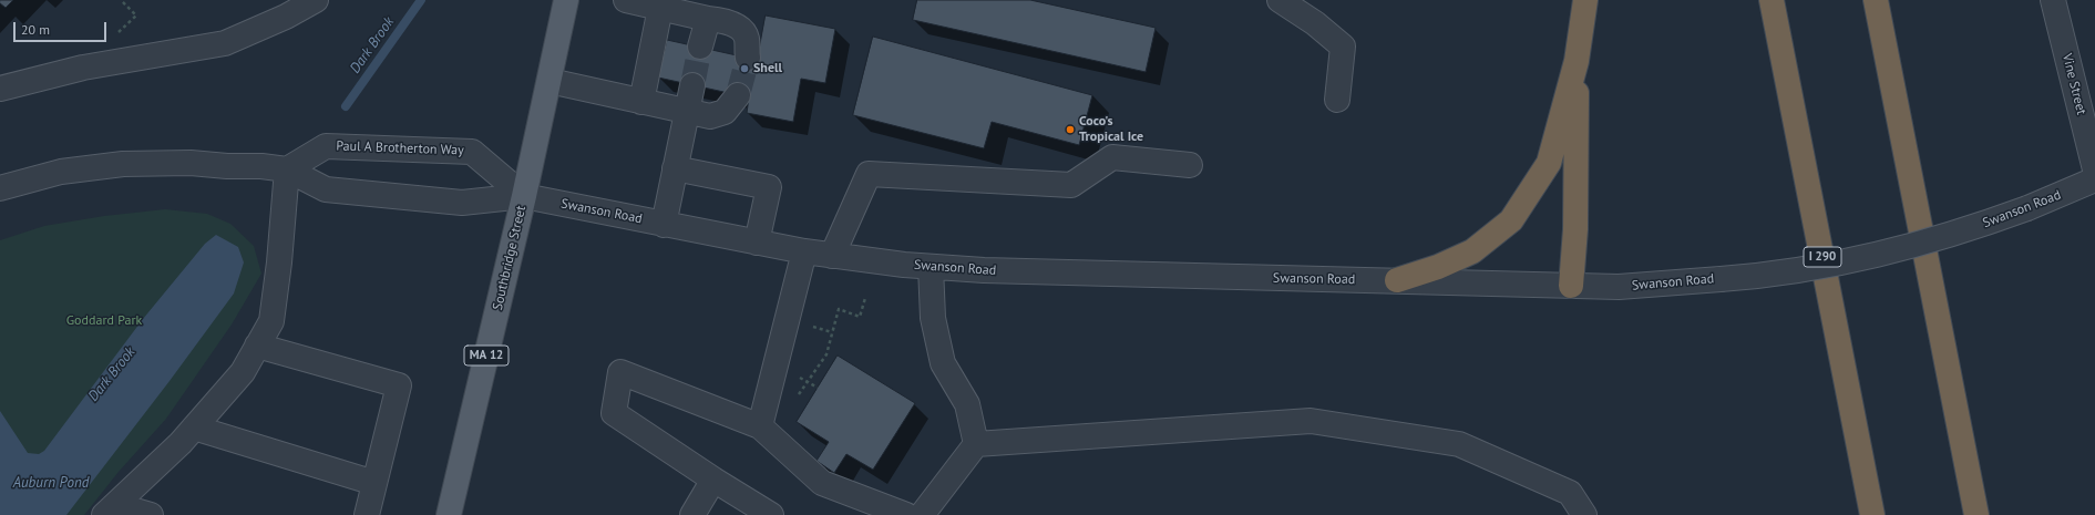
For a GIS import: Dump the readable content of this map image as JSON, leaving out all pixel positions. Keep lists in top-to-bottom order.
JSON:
{
  "streets": {
    "highway": ["I 290"],
    "main road": ["Southbridge Street", "MA 12"],
    "street": ["Vine Street", "Paul A Brotherton Way", "Swanson Road"]
  },
  "crossings": [
    ["Paul A Brotherton Way", "Swanson Road"],
    ["Paul A Brotherton Way", "Southbridge Street"],
    ["Swanson Road", "Southbridge Street"]
  ],
  "water": ["Dark Brook", "Auburn Pond"],
  "parks": ["Goddard Park"],
  "places": ["Shell", "Coco's Tropical Ice"],
  "scale_bar": "20 m"
}
